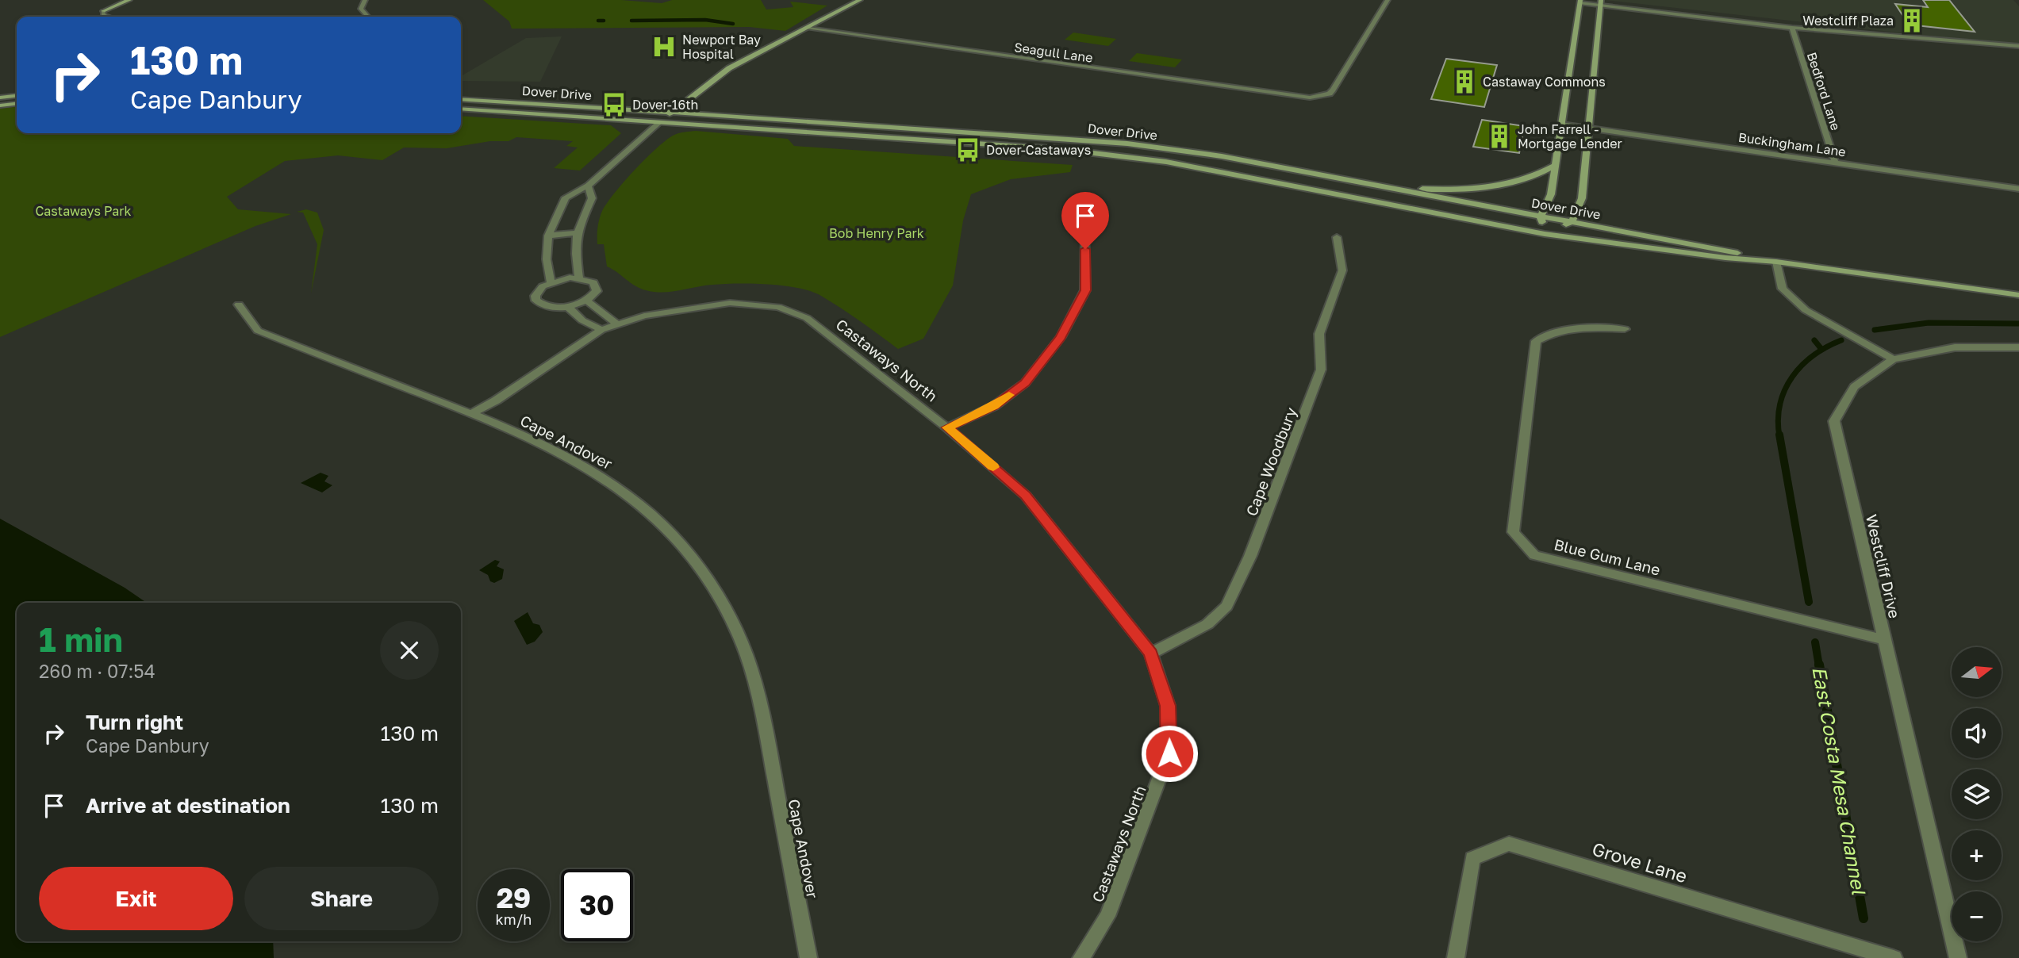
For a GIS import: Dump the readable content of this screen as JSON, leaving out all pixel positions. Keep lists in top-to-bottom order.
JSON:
{
  "streets": {
    "street": [
      "Seagull Lane",
      "Bedford Lane",
      "Dover Drive",
      "Buckingham Lane",
      "Castaways North",
      "Cape Andover",
      "Cape Woodbury",
      "Blue Gum Lane",
      "Westcliff Drive",
      "Grove Lane"
    ]
  },
  "crossings": [
    ["Bedford Lane", "Buckingham Lane"],
    ["Castaways North", "Cape Andover"],
    ["Castaways North", "Cape Woodbury"],
    ["Blue Gum Lane", "Westcliff Drive"]
  ],
  "water": ["East Costa Mesa Channel"],
  "parks": ["Castaways Park", "Bob Henry Park"],
  "places": {
    "building": ["Westcliff Plaza", "Castaway Commons", "John Farrell - Mortgage Lender"],
    "hospital": ["Newport Bay Hospital"],
    "bus stop": ["Dover-16th", "Dover-Castaways"]
  },
  "north": "right",
  "page": {
    "turn": ["130 m", "Cape Danbury"],
    "heading": ["1 min", "260 m · 07:54"],
    "map_buttons": ["+", "−"],
    "list": [
      {
        "name": "Turn right",
        "note": "Cape Danbury",
        "value": "130 m"
      },
      {
        "name": "Arrive at destination",
        "value": "130 m"
      }
    ],
    "buttons": ["Exit", "Share"],
    "speed": "29 km/h",
    "limit": "30"
  }
}
